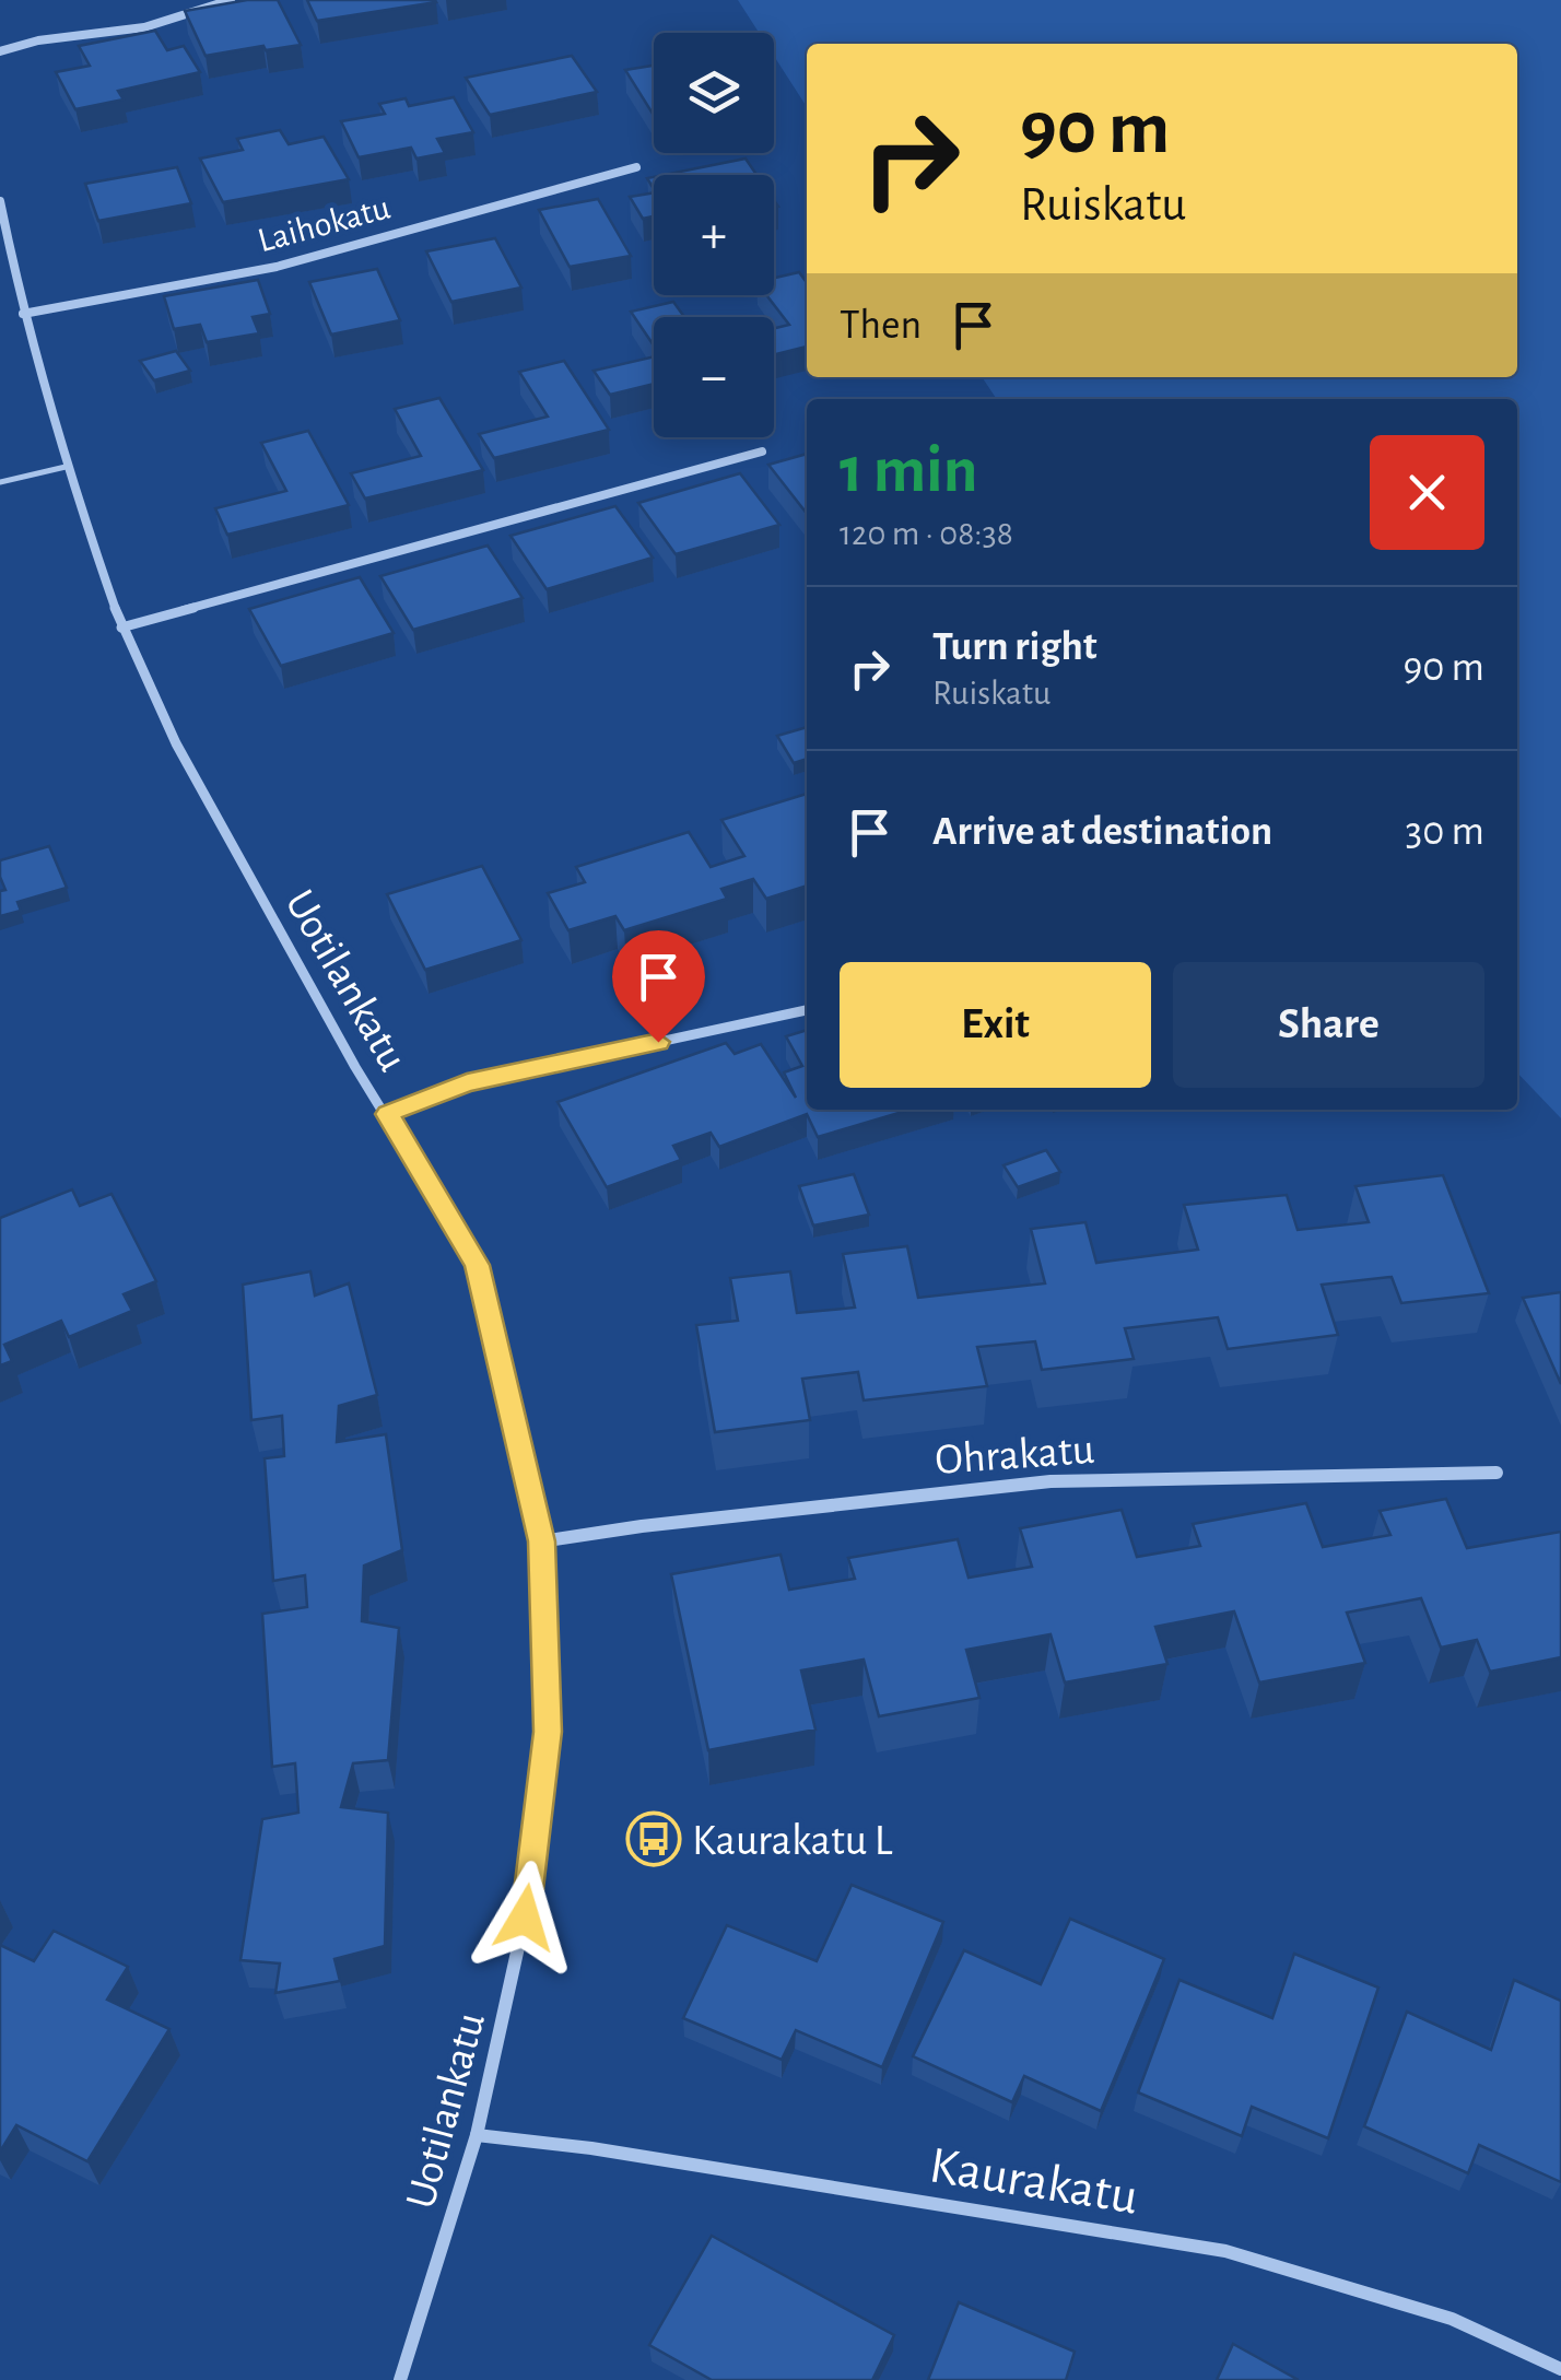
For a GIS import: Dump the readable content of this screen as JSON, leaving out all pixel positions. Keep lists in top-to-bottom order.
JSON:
{
  "streets": {
    "street": [
      "Laihokatu",
      "Uotilankatu",
      "Ohrakatu",
      "Kaurakatu"
    ]
  },
  "crossings": [
    ["Laihokatu", "Uotilankatu"],
    ["Uotilankatu", "Ohrakatu"],
    ["Uotilankatu", "Kaurakatu"]
  ],
  "places": {
    "bus stop": ["Kaurakatu L"]
  },
  "page": {
    "map_buttons": ["+", "−"],
    "turn": ["90 m", "Ruiskatu"],
    "then": "Then",
    "heading": ["1 min", "120 m · 08:38"],
    "list": [
      {
        "name": "Turn right",
        "note": "Ruiskatu",
        "value": "90 m"
      },
      {
        "name": "Arrive at destination",
        "value": "30 m"
      }
    ],
    "buttons": ["Exit", "Share"]
  }
}
